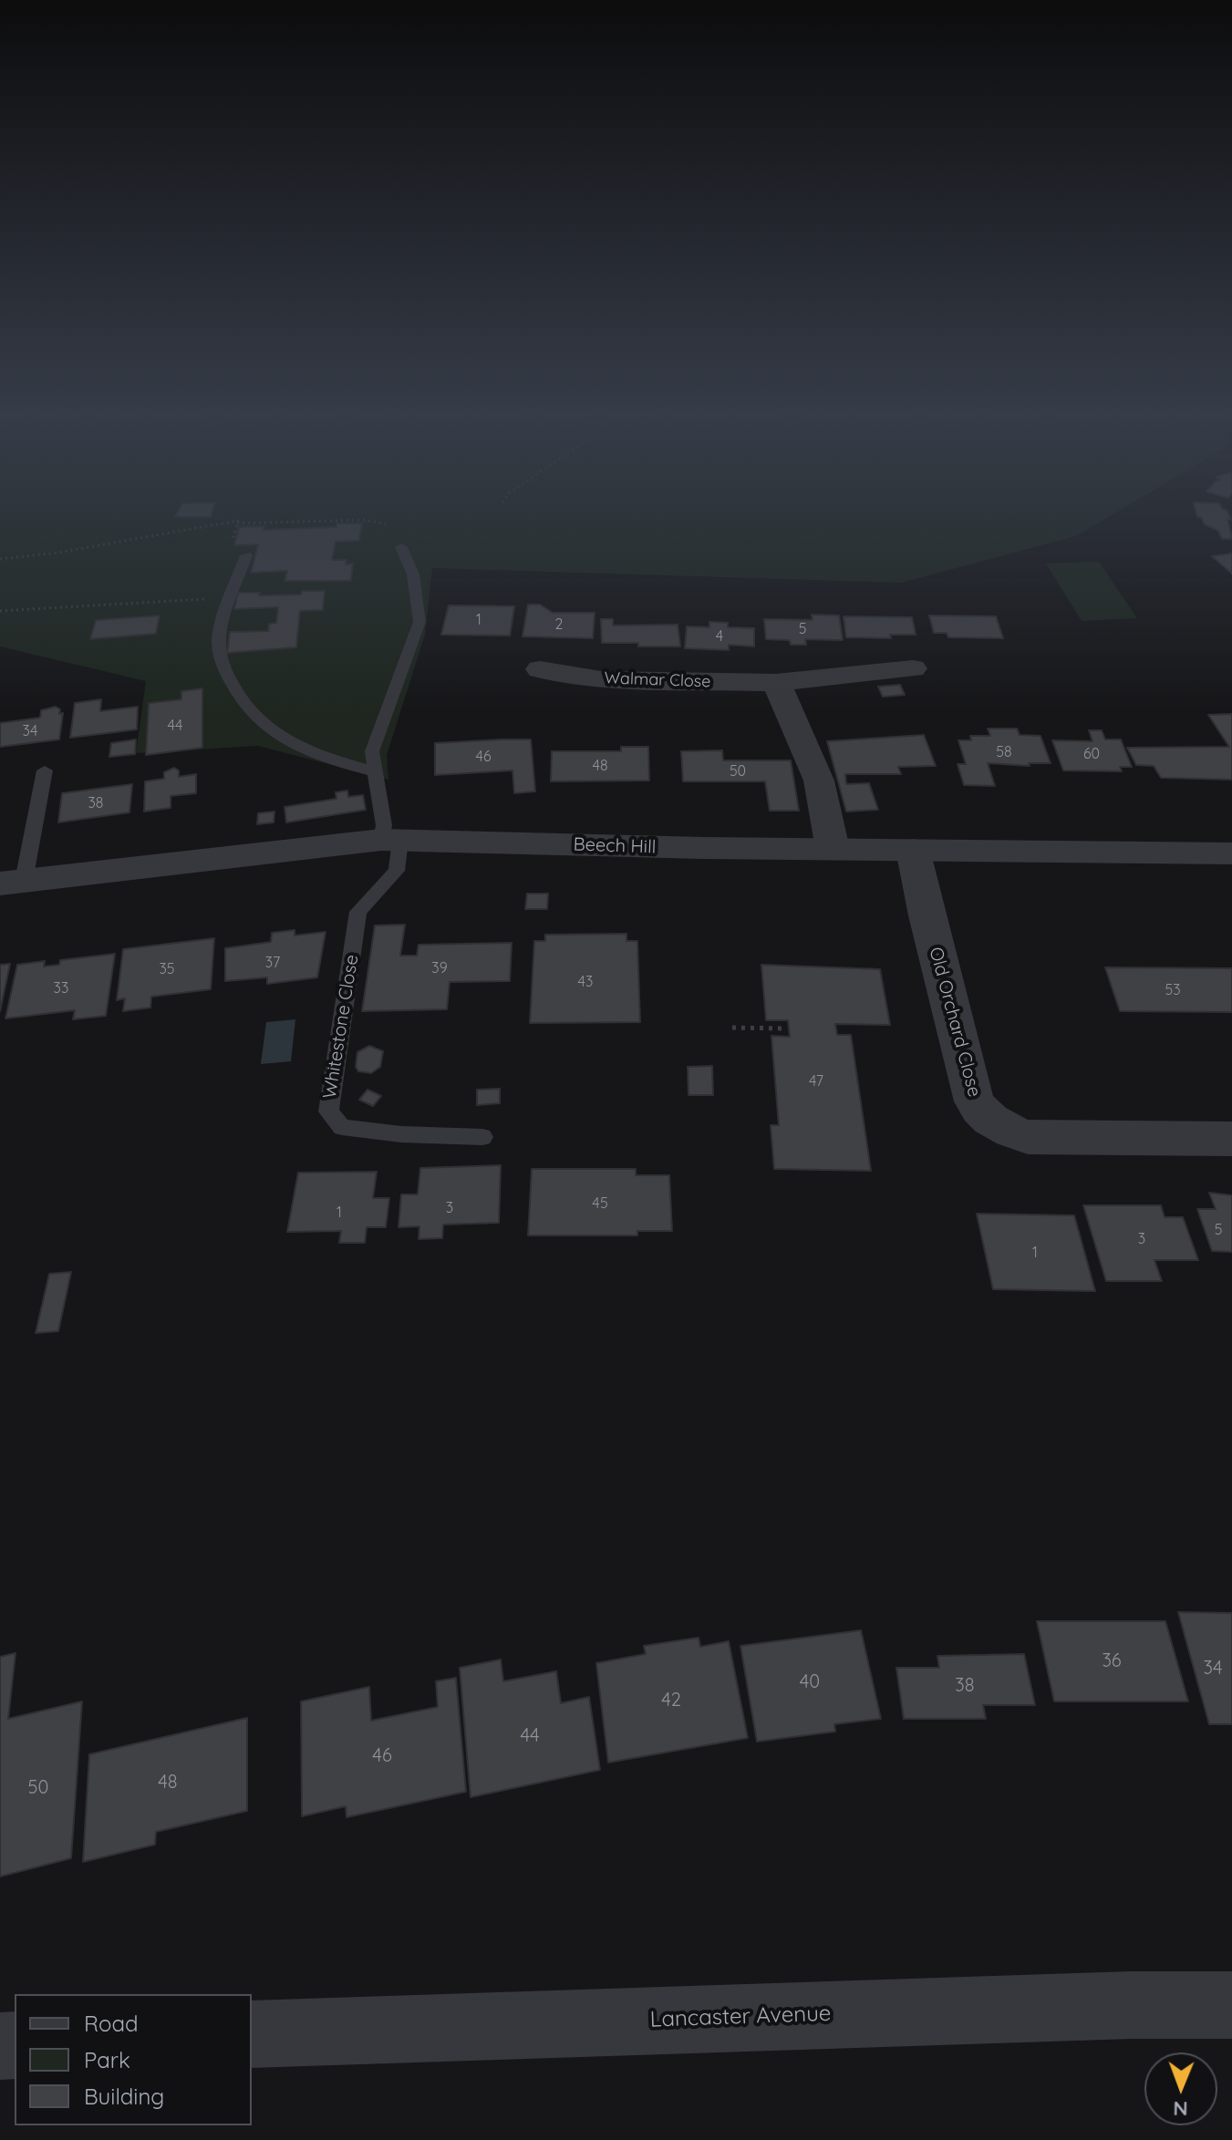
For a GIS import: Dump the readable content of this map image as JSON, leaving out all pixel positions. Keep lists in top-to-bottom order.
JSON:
{
  "streets": {
    "street": [
      "Walmar Close",
      "Beech Hill",
      "Old Orchard Close",
      "Lancaster Avenue"
    ],
    "lane": ["Whitestone Close"]
  },
  "crossings": [
    ["Beech Hill", "Old Orchard Close"],
    ["Beech Hill", "Whitestone Close"]
  ],
  "house_numbers": [
    "1",
    "2",
    "5",
    "4",
    "44",
    "34",
    "58",
    "60",
    "46",
    "48",
    "50",
    "38",
    "37",
    "39",
    "35",
    "43",
    "33",
    "53",
    "47",
    "45",
    "3",
    "1",
    "5",
    "3",
    "1",
    "36",
    "34",
    "40",
    "38",
    "42",
    "44",
    "46",
    "48",
    "50"
  ],
  "legend": ["Road", "Park", "Building"],
  "north": "bottom"
}
